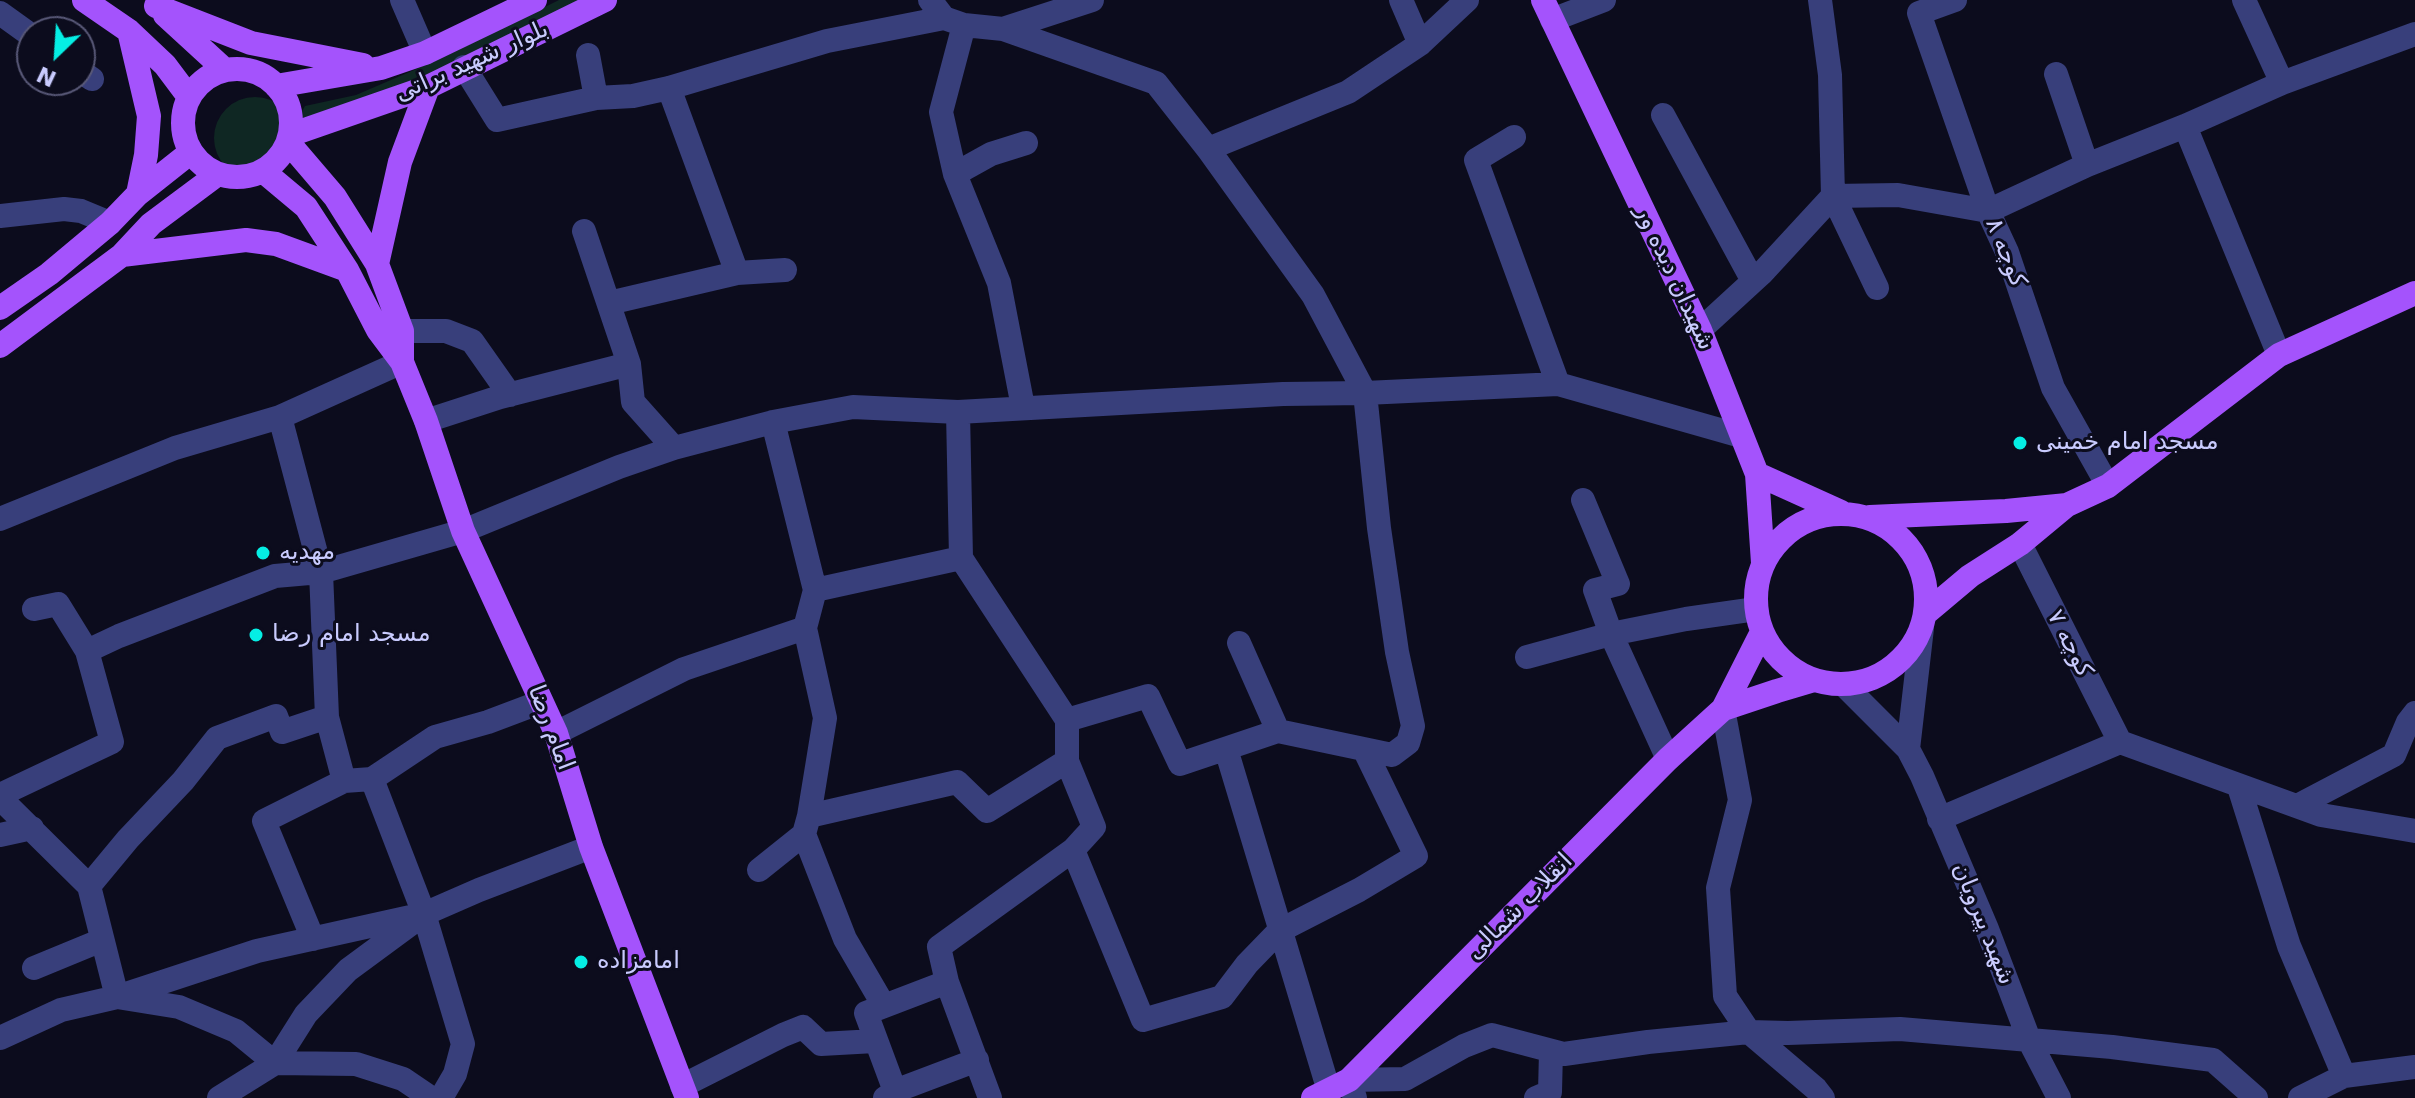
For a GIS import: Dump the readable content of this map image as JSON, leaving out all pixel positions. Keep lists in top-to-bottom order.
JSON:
{
  "streets": {
    "main road": [
      "بلوار شهید براتی",
      "شهیدان دیده ور",
      "امام رضا",
      "انقلاب شمالی"
    ],
    "street": ["کوچه ۸", "کوچه ۷", "شهید پیرویان"]
  },
  "crossings": [
    ["بلوار شهید براتی", "امام رضا"]
  ],
  "places": [
    "مسجد امام خمینی",
    "مهدیه",
    "مسجد امام رضا",
    "امامزاده"
  ],
  "north": "bottom left"
}
